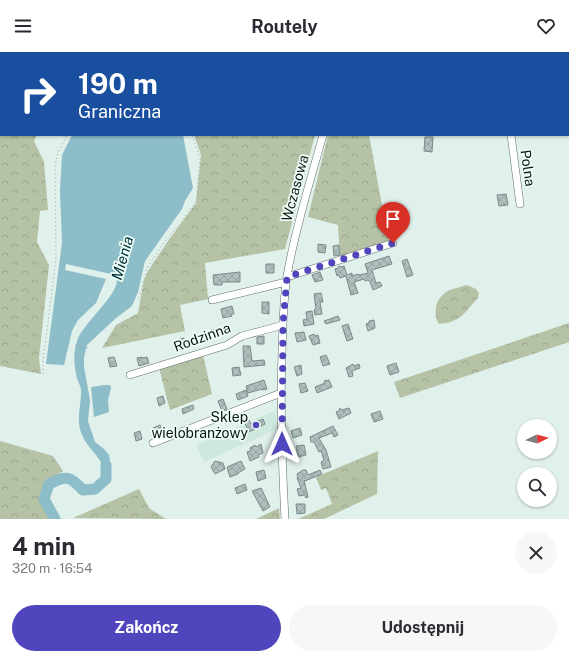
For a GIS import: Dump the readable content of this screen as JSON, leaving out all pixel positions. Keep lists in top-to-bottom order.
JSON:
{
  "streets": {
    "street": ["Polna", "Wczasowa", "Rodzinna"]
  },
  "crossings": [
    ["Wczasowa", "Rodzinna"]
  ],
  "water": ["Mienia"],
  "places": ["Sklep wielobranżowy"],
  "north": "right",
  "page": {
    "header": "Routely",
    "turn": ["190 m", "Graniczna"],
    "heading": ["4 min", "320 m · 16:54"],
    "buttons": ["Zakończ", "Udostępnij"]
  }
}
